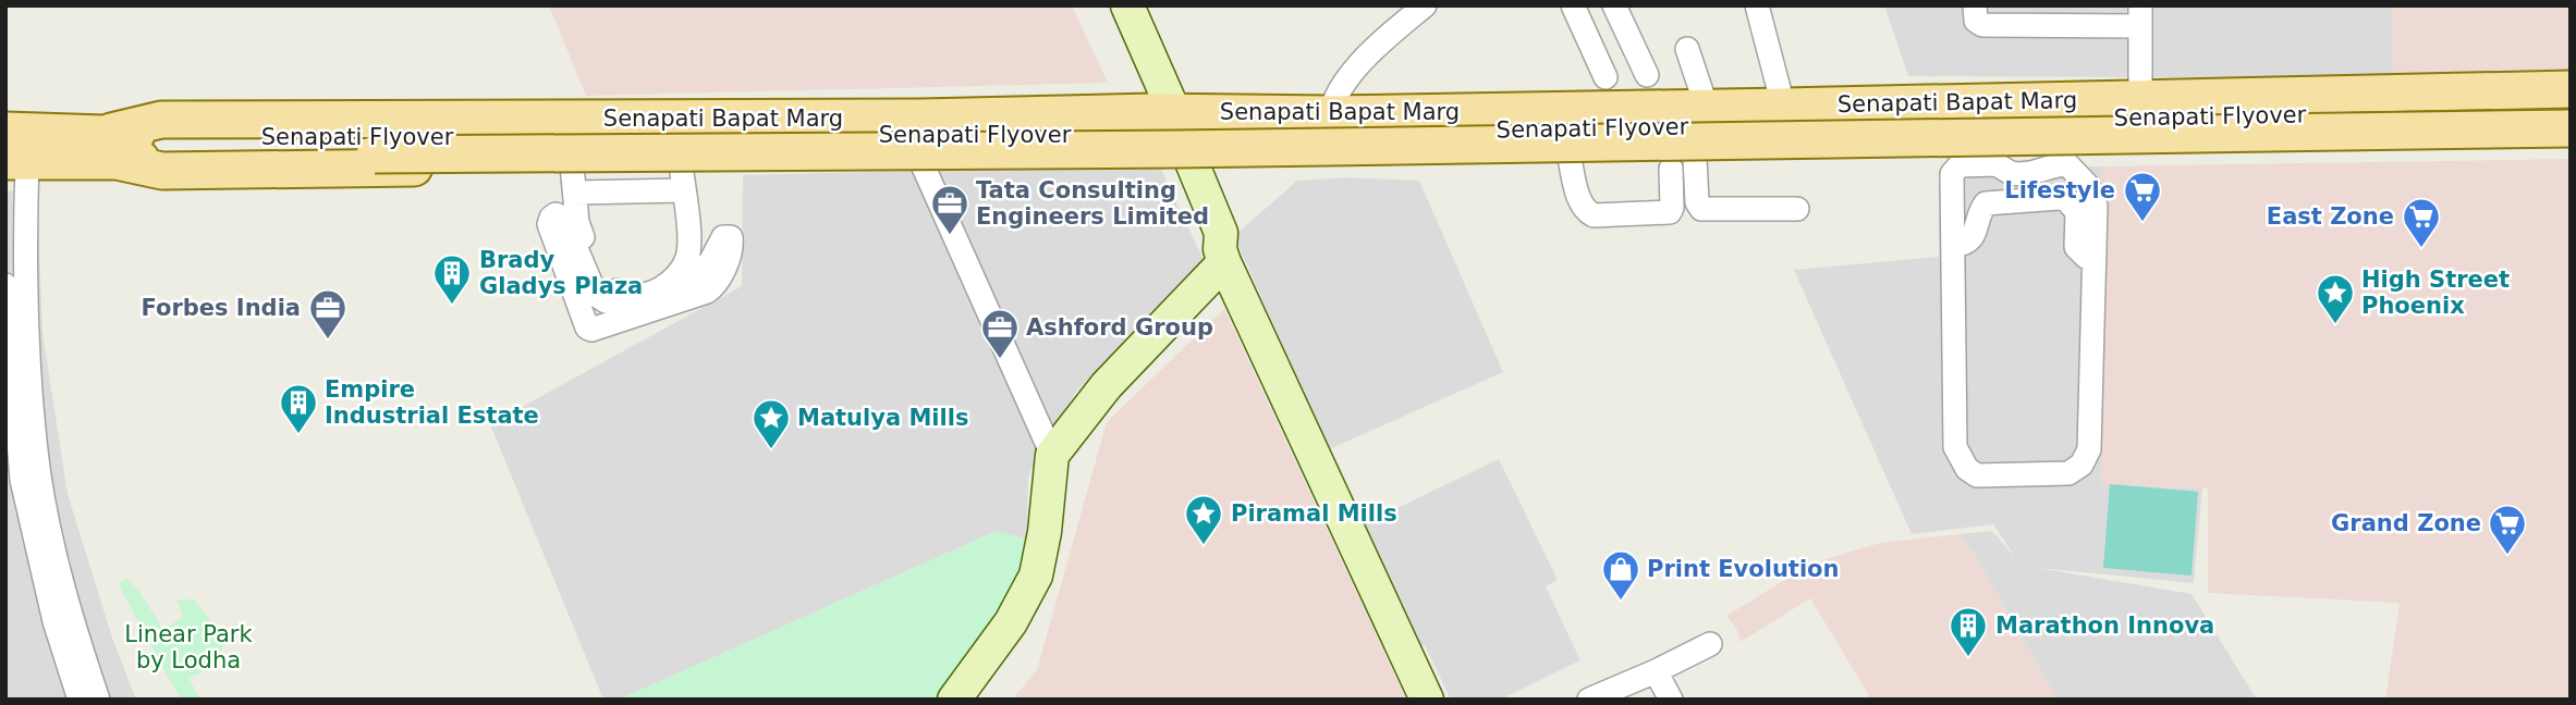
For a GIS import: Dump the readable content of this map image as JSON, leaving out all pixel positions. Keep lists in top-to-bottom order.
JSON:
{
  "streets": {
    "main road": ["Senapati Bapat Marg", "Senapati Flyover"]
  },
  "crossings": [
    ["Senapati Bapat Marg", "Senapati Flyover"]
  ],
  "parks": ["Linear Park by Lodha"],
  "places": {
    "supermarket": ["Lifestyle", "East Zone", "Grand Zone"],
    "office": ["Tata Consulting Engineers Limited", "Forbes India", "Ashford Group"],
    "building": ["Brady Gladys Plaza", "Empire Industrial Estate", "Marathon Innova"],
    "place": ["High Street Phoenix", "Matulya Mills", "Piramal Mills"],
    "shop": ["Print Evolution"]
  }
}
